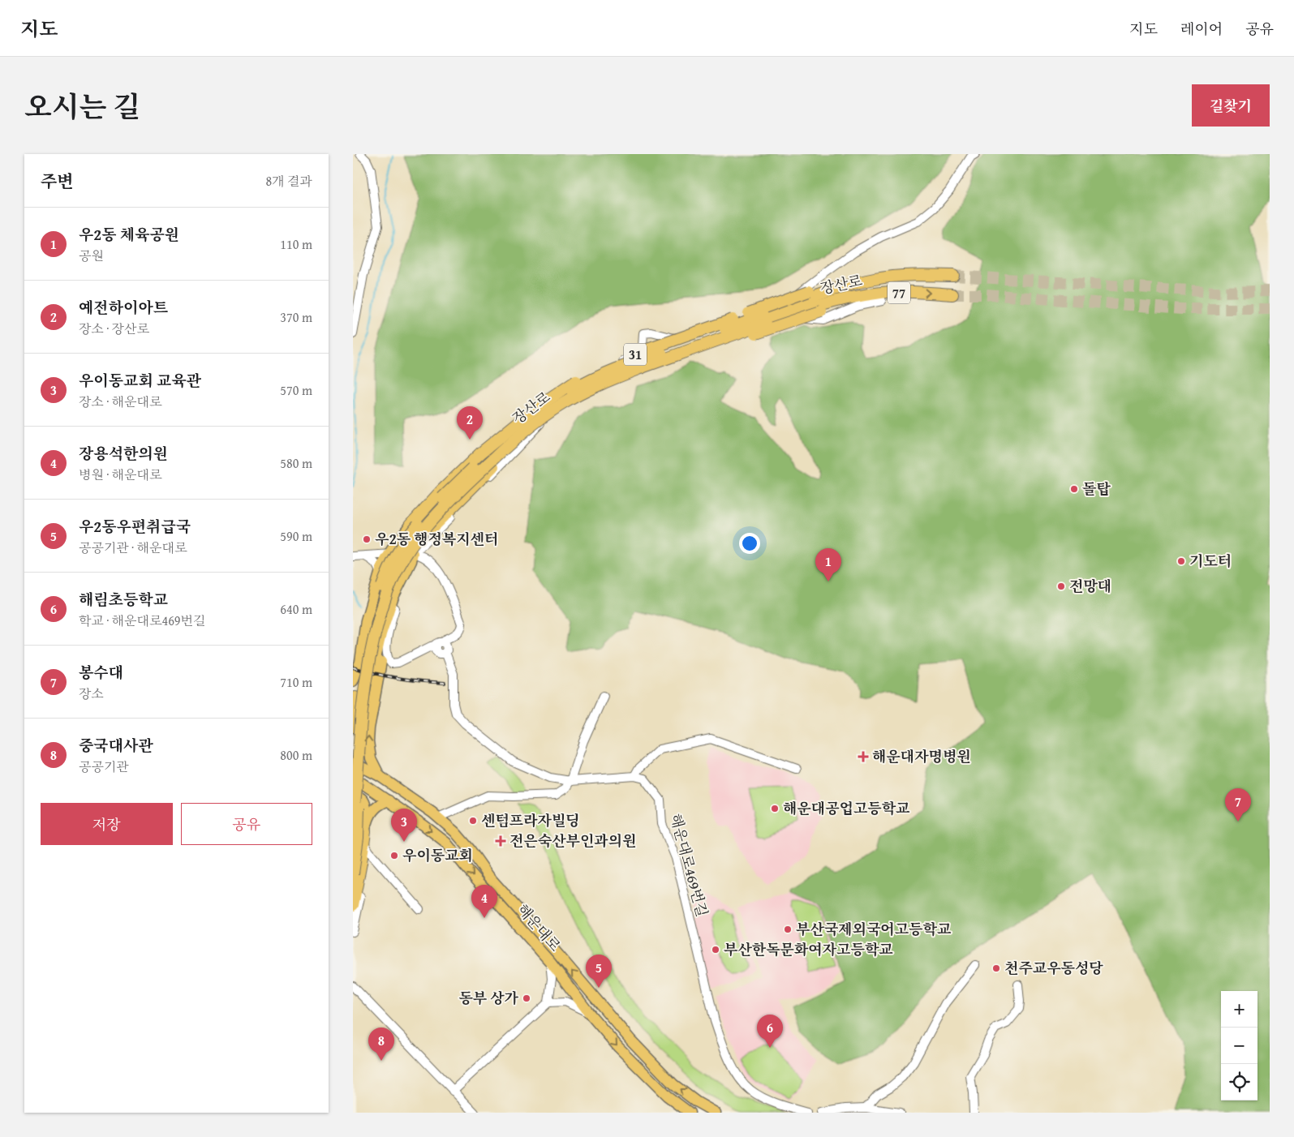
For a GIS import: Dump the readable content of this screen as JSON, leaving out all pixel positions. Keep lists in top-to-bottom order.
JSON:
{
  "streets": {
    "highway": ["장산로", "77", "31"],
    "main road": ["해운대로"],
    "street": ["해운대로469번길"]
  },
  "crossings": [
    ["장산로", "31"]
  ],
  "places": {
    "other": [
      "돌탑",
      "우2동 행정복지센터",
      "기도터",
      "전망대",
      "해운대공업고등학교",
      "센텀프라자빌딩",
      "우이동교회",
      "부산국제외국어고등학교",
      "부산한독문화여자고등학교",
      "천주교우동성당",
      "동부 상가"
    ],
    "health": ["해운대자명병원", "전은숙산부인과의원"]
  },
  "page": {
    "header": "지도",
    "nav": ["지도", "레이어", "공유"],
    "title": "오시는 길",
    "buttons": [
      "길찾기",
      ["저장", "공유"]
    ],
    "heading": ["주변", "8개 결과"],
    "list": [
      {
        "mark": "1",
        "name": "우2동 체육공원",
        "note": "공원",
        "value": "110 m"
      },
      {
        "mark": "2",
        "name": "예전하이아트",
        "note": "장소 · 장산로",
        "value": "370 m"
      },
      {
        "mark": "3",
        "name": "우이동교회 교육관",
        "note": "장소 · 해운대로",
        "value": "570 m"
      },
      {
        "mark": "4",
        "name": "장용석한의원",
        "note": "병원 · 해운대로",
        "value": "580 m"
      },
      {
        "mark": "5",
        "name": "우2동우편취급국",
        "note": "공공기관 · 해운대로",
        "value": "590 m"
      },
      {
        "mark": "6",
        "name": "해림초등학교",
        "note": "학교 · 해운대로469번길",
        "value": "640 m"
      },
      {
        "mark": "7",
        "name": "봉수대",
        "note": "장소",
        "value": "710 m"
      },
      {
        "mark": "8",
        "name": "중국대사관",
        "note": "공공기관",
        "value": "800 m"
      }
    ],
    "pins": [
      "2",
      "1",
      "7",
      "3",
      "4",
      "5",
      "6",
      "8"
    ],
    "map_buttons": ["+", "−"]
  }
}
